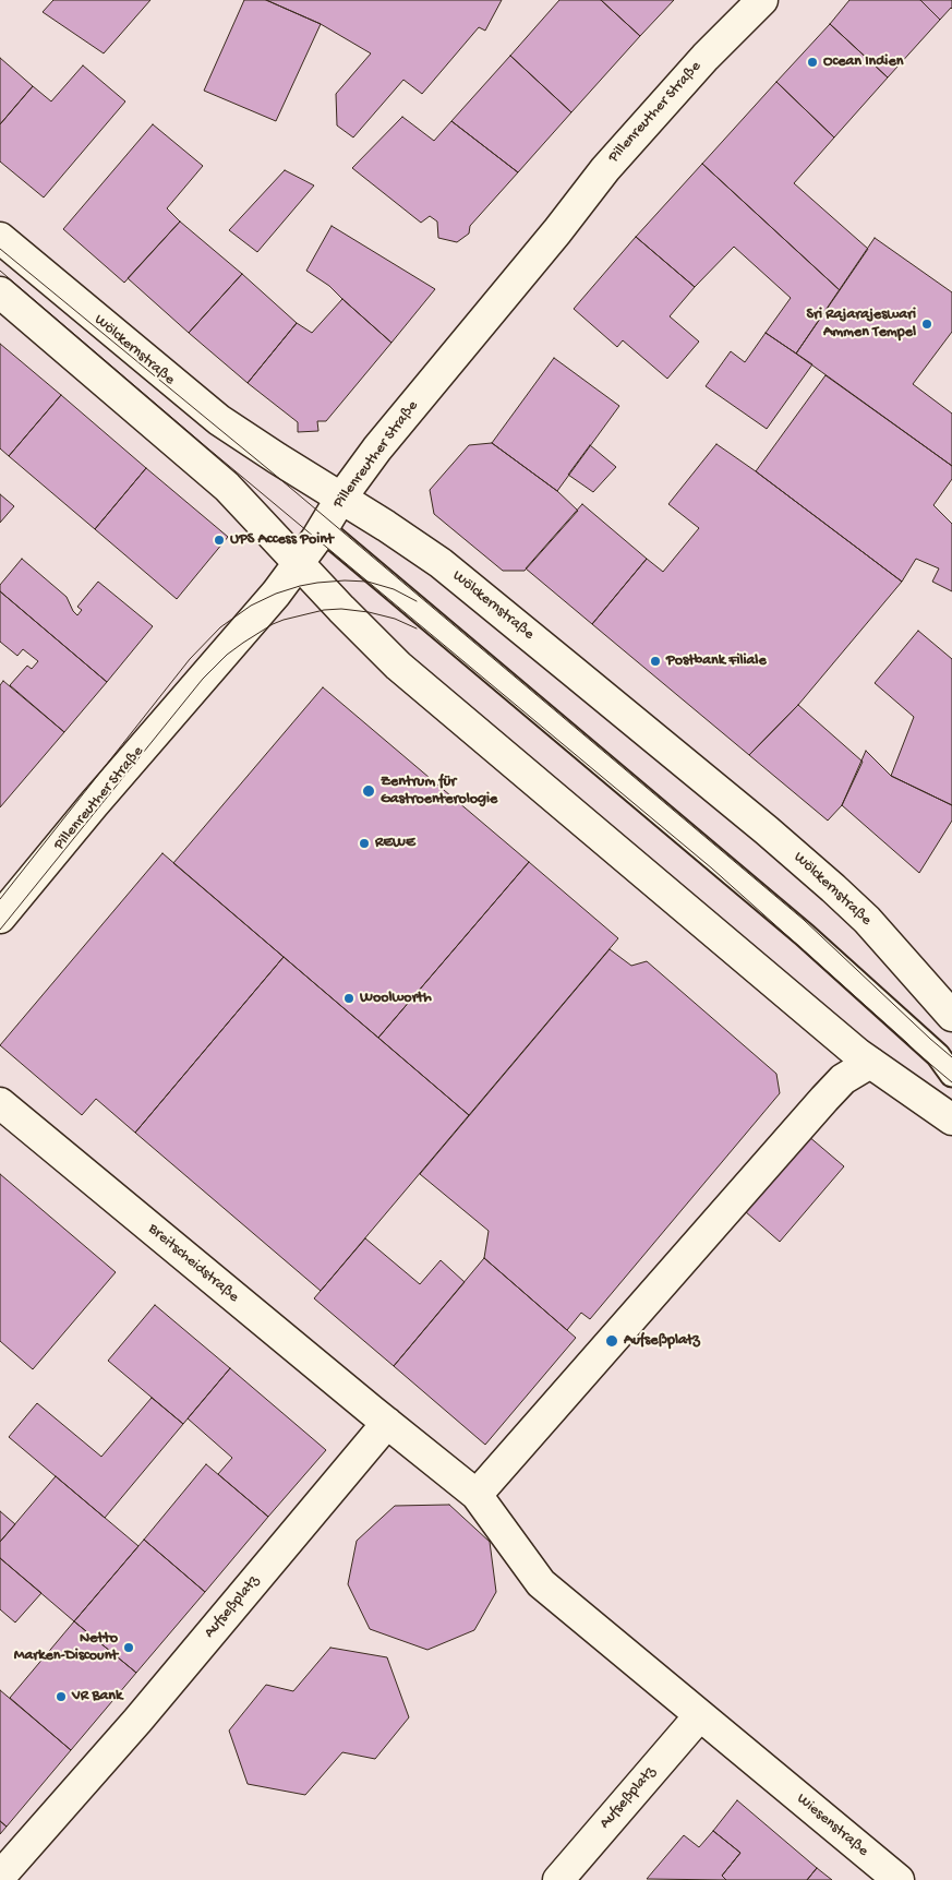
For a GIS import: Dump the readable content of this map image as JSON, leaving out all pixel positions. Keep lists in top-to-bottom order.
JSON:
{
  "streets": {
    "main road": [
      "Pillenreuther Straße",
      "Wölckernstraße",
      "Breitscheidstraße",
      "Aufseßplatz",
      "Wiesenstraße"
    ]
  },
  "crossings": [
    ["Pillenreuther Straße", "Wölckernstraße"],
    ["Breitscheidstraße", "Aufseßplatz"],
    ["Aufseßplatz", "Wiesenstraße"]
  ],
  "places": [
    "Ocean Indien",
    "Sri Rajarajeswari Ammen Tempel",
    "UPS Access Point",
    "Postbank Filiale",
    "Zentrum für Gastroenterologie",
    "REWE",
    "Woolworth",
    "Aufseßplatz",
    "Netto Marken-Discount",
    "VR Bank"
  ]
}
